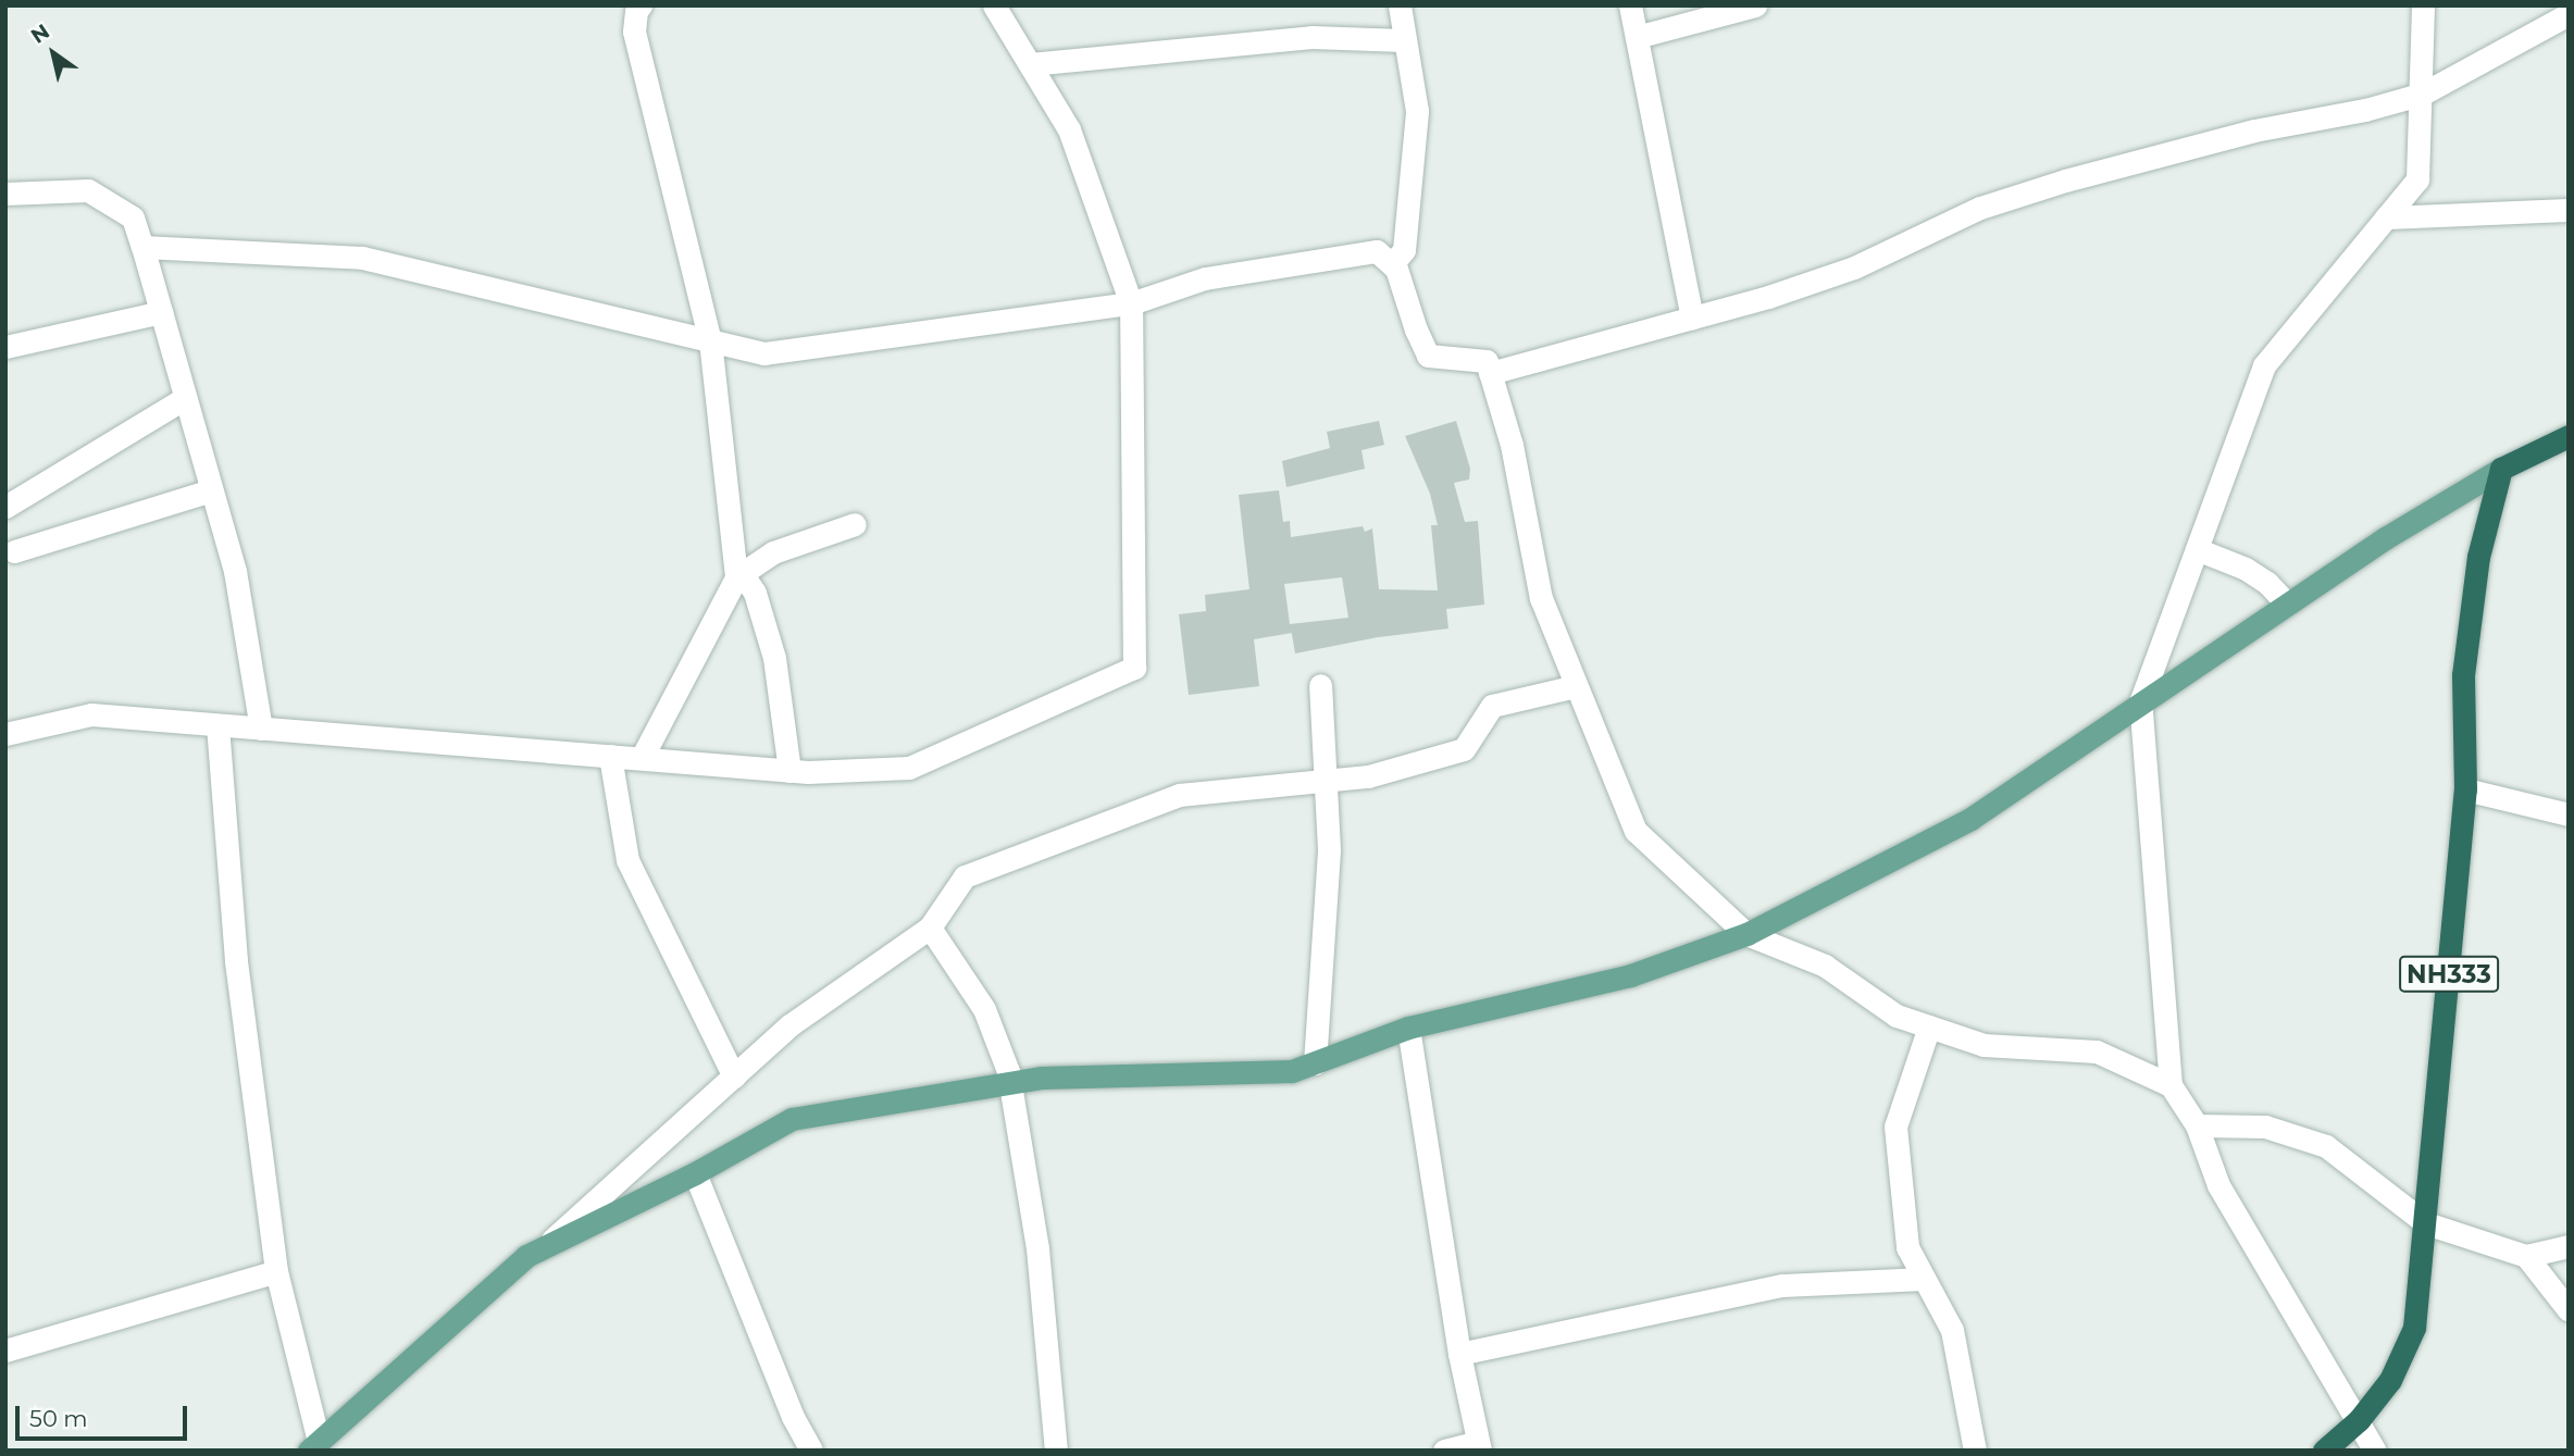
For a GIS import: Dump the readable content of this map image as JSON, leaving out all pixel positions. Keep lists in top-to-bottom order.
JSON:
{
  "streets": {
    "highway": ["NH333"]
  },
  "scale_bar": "50 m",
  "north": "top left"
}
